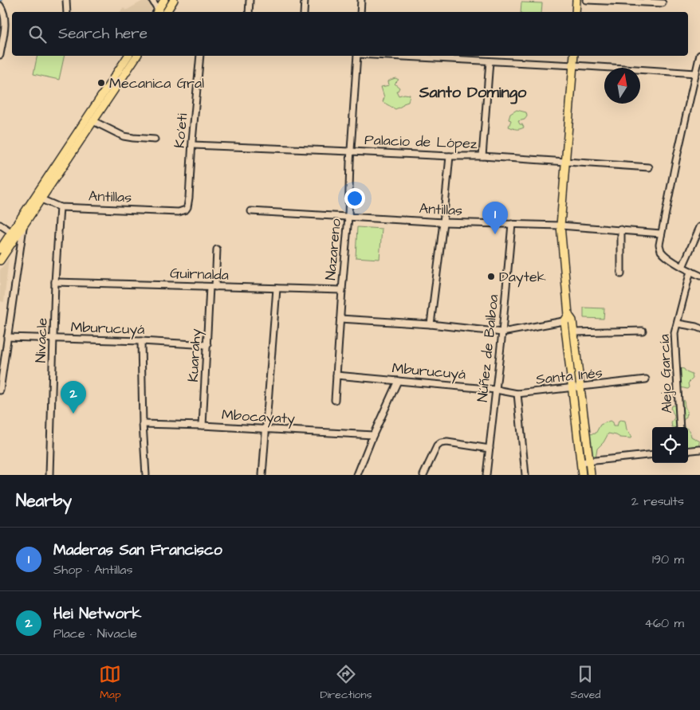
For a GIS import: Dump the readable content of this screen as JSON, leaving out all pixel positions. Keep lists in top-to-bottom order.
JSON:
{
  "streets": {
    "street": [
      "Ko'eti",
      "Palacio de López",
      "Antillas",
      "Nazareno",
      "Guirnalda",
      "Mburucuyá",
      "Nivacle",
      "Núñez de Balboa",
      "Kuarahy",
      "Alejo García",
      "Santa Inés",
      "Mbocayaty"
    ]
  },
  "crossings": [
    ["Ko'eti", "Palacio de López"],
    ["Ko'eti", "Antillas"],
    ["Palacio de López", "Nazareno"],
    ["Antillas", "Nazareno"],
    ["Antillas", "Nivacle"],
    ["Antillas", "Núñez de Balboa"],
    ["Nazareno", "Guirnalda"],
    ["Nazareno", "Mburucuyá"],
    ["Guirnalda", "Nivacle"],
    ["Guirnalda", "Kuarahy"],
    ["Mburucuyá", "Nivacle"],
    ["Mburucuyá", "Núñez de Balboa"],
    ["Mburucuyá", "Kuarahy"],
    ["Mburucuyá", "Santa Inés"],
    ["Núñez de Balboa", "Santa Inés"],
    ["Kuarahy", "Mbocayaty"]
  ],
  "districts": ["Santo Domingo"],
  "places": ["Mecanica Gral", "Daytek"],
  "north": "top",
  "page": {
    "search": "Search here",
    "pins": ["1", "2"],
    "heading": ["Nearby", "2 results"],
    "list": [
      {
        "mark": "1",
        "name": "Maderas San Francisco",
        "note": "Shop · Antillas",
        "value": "190 m"
      },
      {
        "mark": "2",
        "name": "Hei Network",
        "note": "Place · Nivacle",
        "value": "460 m"
      }
    ],
    "nav": ["Map", "Directions", "Saved"]
  }
}
